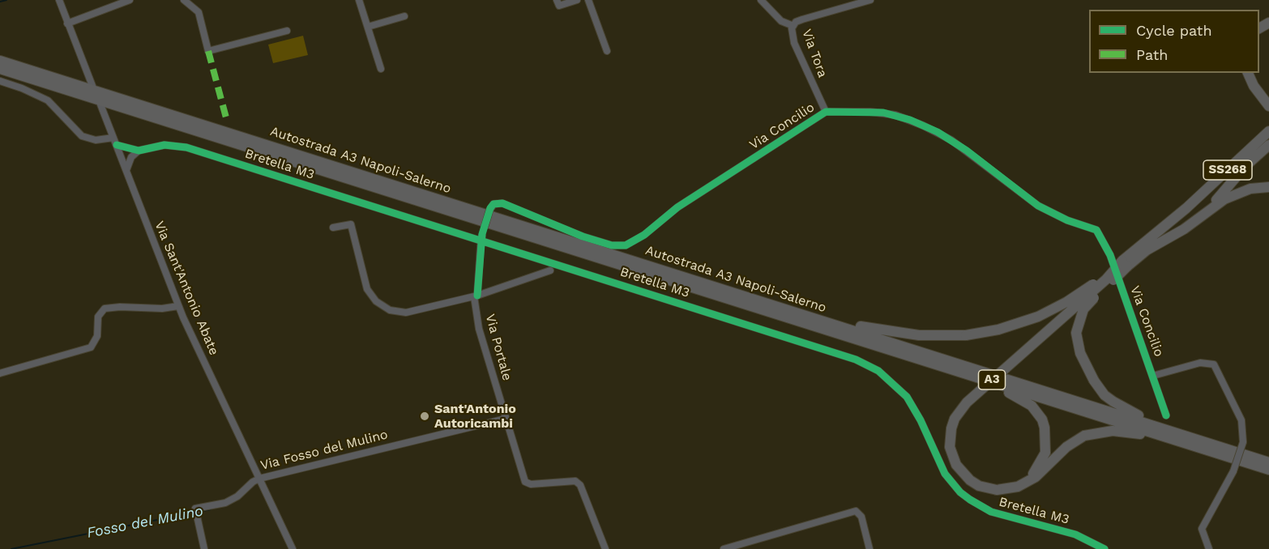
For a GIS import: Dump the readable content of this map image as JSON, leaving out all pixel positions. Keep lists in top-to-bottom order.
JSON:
{
  "streets": {
    "highway": ["Autostrada A3 Napoli-Salerno", "SS268", "A3"],
    "street": [
      "Via Tora",
      "Via Concilio",
      "Bretella M3",
      "Via Sant'Antonio Abate",
      "Via Portale",
      "Via Fosso del Mulino"
    ]
  },
  "crossings": [
    ["Via Tora", "Via Concilio"],
    ["Via Concilio", "Via Portale"],
    ["Autostrada A3 Napoli-Salerno", "A3"],
    ["Bretella M3", "Via Sant'Antonio Abate"],
    ["SS268", "A3"],
    ["Via Sant'Antonio Abate", "Via Fosso del Mulino"],
    ["Via Portale", "Via Fosso del Mulino"]
  ],
  "water": ["Fosso del Mulino"],
  "places": ["Sant'Antonio Autoricambi"],
  "legend": ["Cycle path", "Path"]
}
